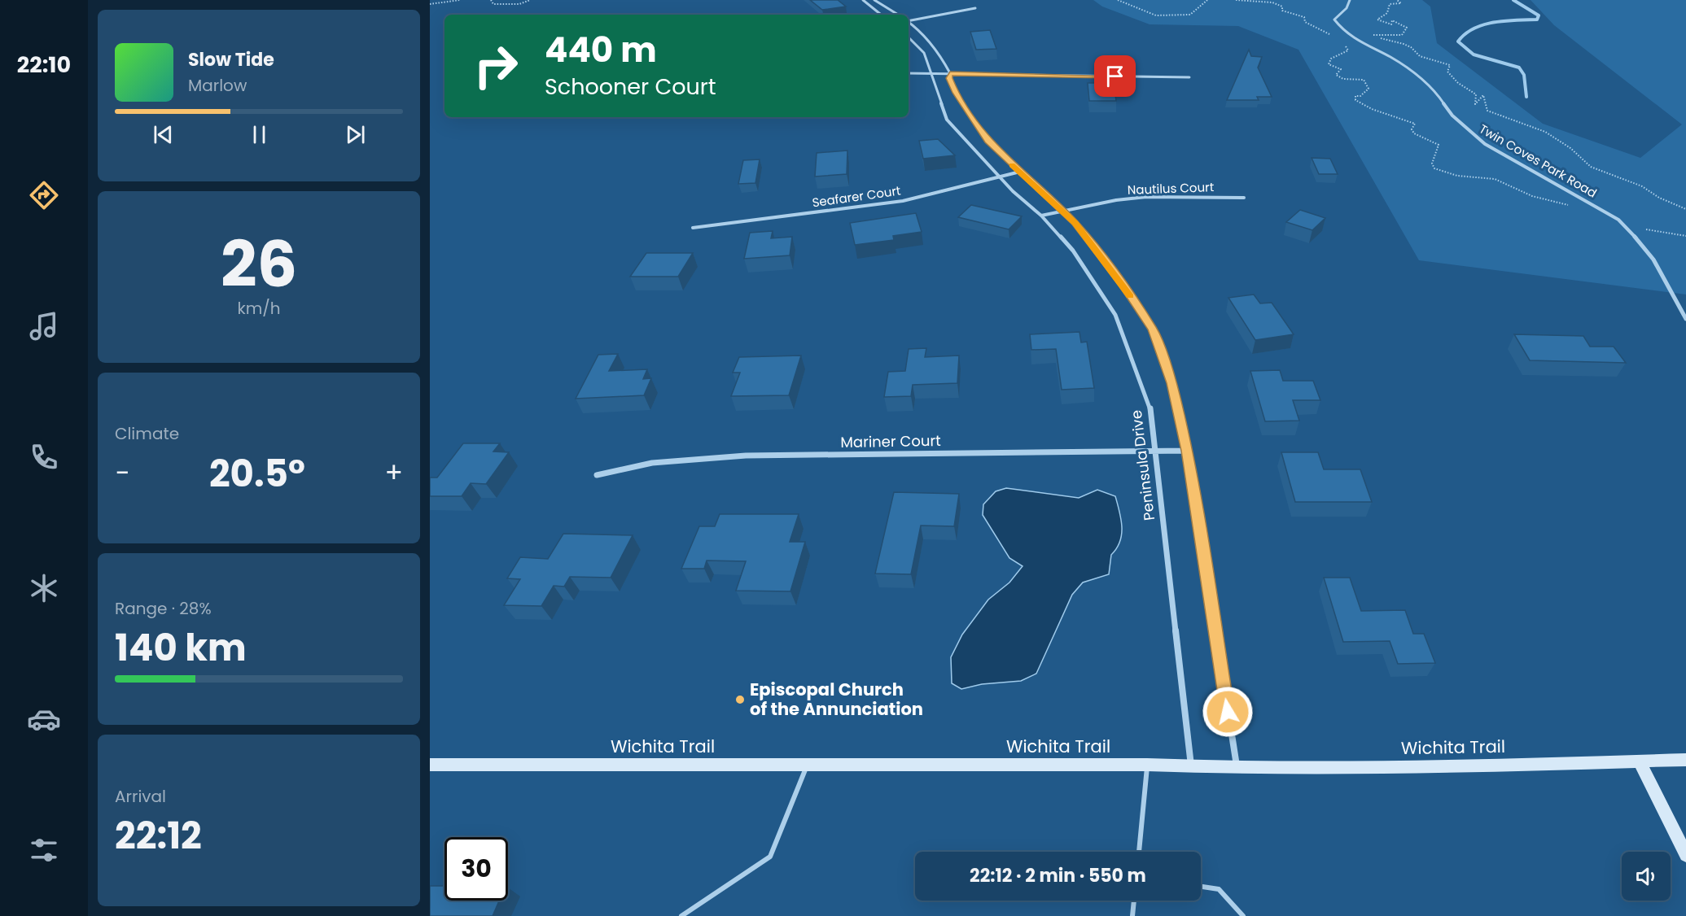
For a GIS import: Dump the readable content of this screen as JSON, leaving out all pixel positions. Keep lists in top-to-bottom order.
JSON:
{
  "streets": {
    "street": [
      "Twin Coves Park Road",
      "Nautilus Court",
      "Seafarer Court",
      "Mariner Court",
      "Peninsula Drive",
      "Wichita Trail"
    ]
  },
  "crossings": [
    ["Nautilus Court", "Peninsula Drive"],
    ["Seafarer Court", "Peninsula Drive"],
    ["Mariner Court", "Peninsula Drive"],
    ["Peninsula Drive", "Wichita Trail"]
  ],
  "places": ["Episcopal Church of the Annunciation"],
  "page": {
    "tabs": "22:10",
    "turn": ["440 m", "Schooner Court"],
    "song": ["Slow Tide", "Marlow"],
    "tile": [
      ["26", "km/h"],
      "Climate",
      ["Range · 28%", "140 km"],
      ["Arrival", "22:12"]
    ],
    "heat": ["−", "20.5°", "+"],
    "limit": "30",
    "trip": "22:12 · 2 min · 550 m"
  }
}
